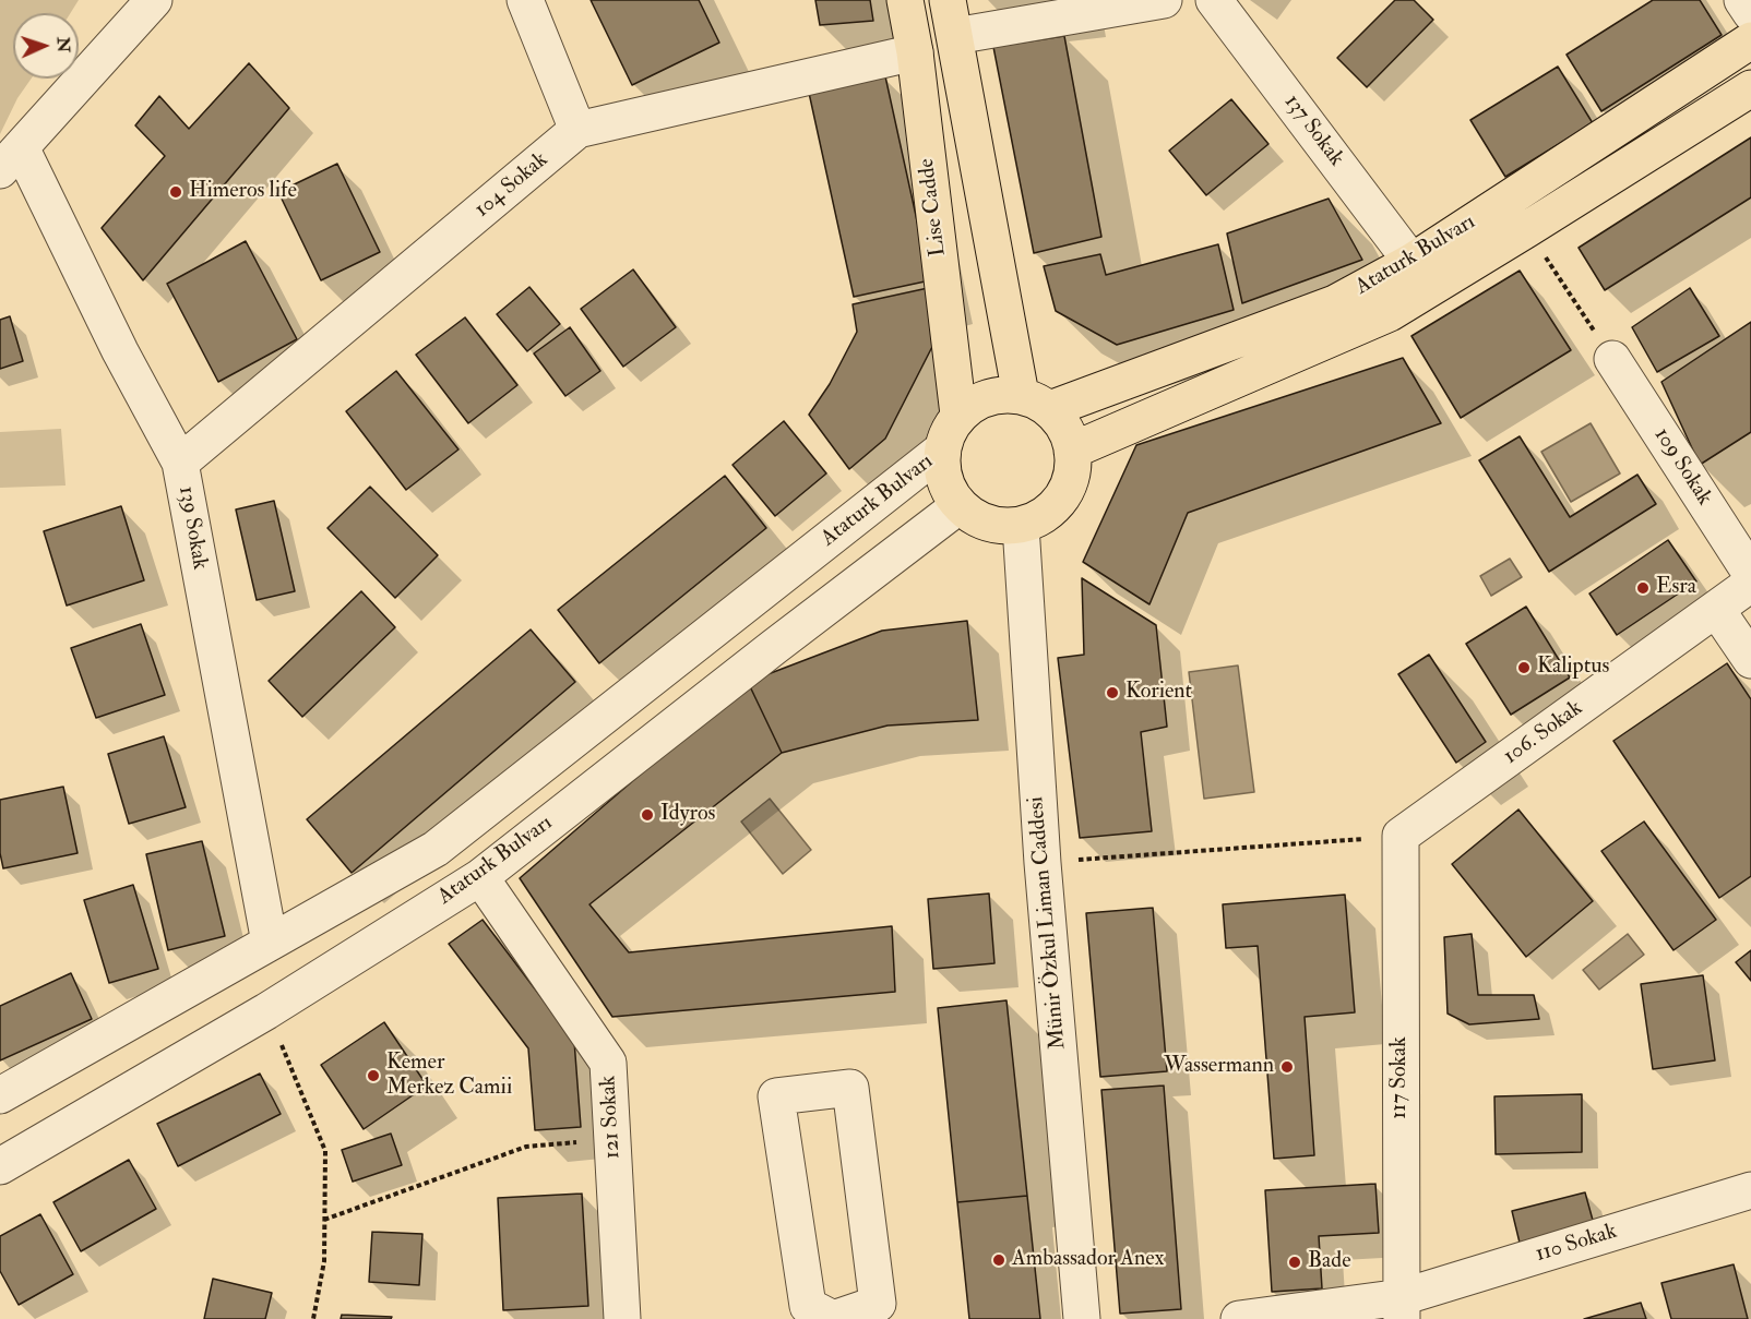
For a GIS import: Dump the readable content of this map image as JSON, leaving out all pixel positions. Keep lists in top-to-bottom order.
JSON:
{
  "streets": {
    "main road": ["Lise Cadde", "Ataturk Bulvarı"],
    "street": [
      "137 Sokak",
      "104 Sokak",
      "109 Sokak",
      "139 Sokak",
      "106. Sokak",
      "Münir Özkul Liman Caddesi",
      "117 Sokak",
      "121 Sokak",
      "110 Sokak"
    ]
  },
  "crossings": [
    ["137 Sokak", "Ataturk Bulvarı"],
    ["104 Sokak", "Lise Cadde"],
    ["104 Sokak", "139 Sokak"],
    ["Lise Cadde", "Ataturk Bulvarı"],
    ["Lise Cadde", "Münir Özkul Liman Caddesi"],
    ["Ataturk Bulvarı", "139 Sokak"],
    ["Ataturk Bulvarı", "Münir Özkul Liman Caddesi"],
    ["Ataturk Bulvarı", "121 Sokak"],
    ["106. Sokak", "117 Sokak"],
    ["117 Sokak", "110 Sokak"]
  ],
  "places": [
    "Himeros life",
    "Esra",
    "Kaliptus",
    "Korient",
    "Idyros",
    "Wassermann",
    "Kemer Merkez Camii",
    "Ambassador Anex",
    "Bade"
  ],
  "north": "right"
}
